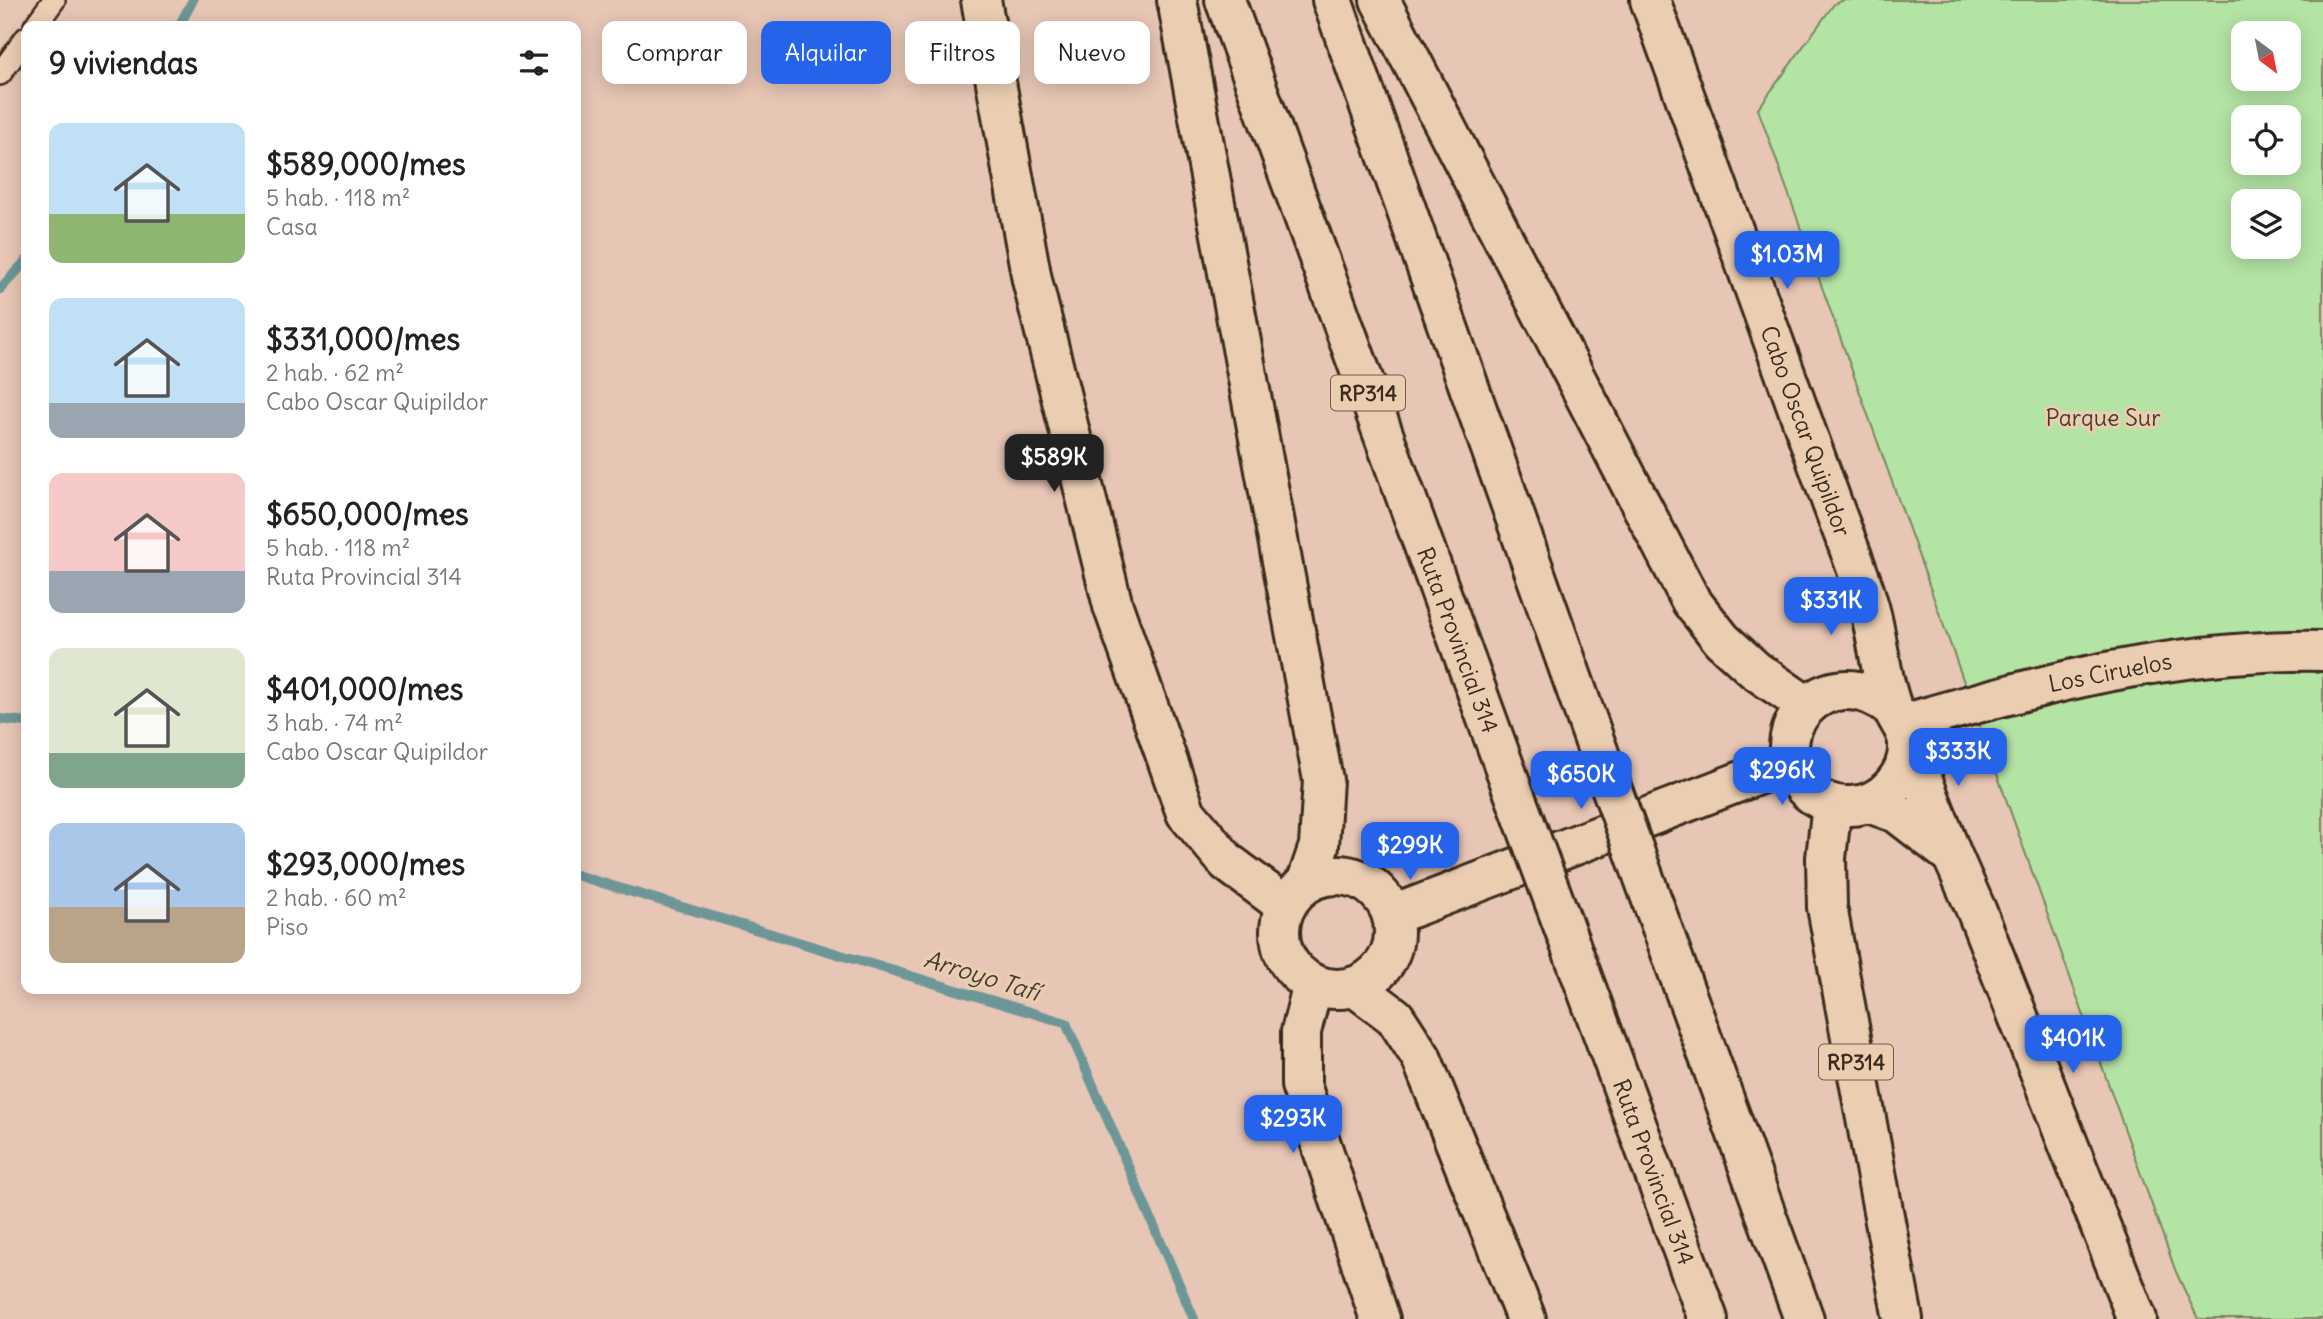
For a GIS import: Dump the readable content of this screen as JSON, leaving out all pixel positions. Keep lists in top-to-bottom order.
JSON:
{
  "streets": {
    "main road": [
      "RP314",
      "Cabo Oscar Quipildor",
      "Ruta Provincial 314",
      "Los Ciruelos"
    ]
  },
  "crossings": [
    ["RP314", "Cabo Oscar Quipildor"],
    ["RP314", "Los Ciruelos"],
    ["Cabo Oscar Quipildor", "Los Ciruelos"]
  ],
  "water": ["Arroyo Tafí"],
  "parks": ["Parque Sur"],
  "north": "bottom right",
  "page": {
    "chip": [
      "Comprar",
      "Alquilar",
      "Filtros",
      "Nuevo"
    ],
    "heading": "9 viviendas",
    "list": [
      {
        "name": "$589,000/mes",
        "note": "5 hab. · 118 m² · Casa"
      },
      {
        "name": "$331,000/mes",
        "note": "2 hab. · 62 m² · Cabo Oscar Quipildor"
      },
      {
        "name": "$650,000/mes",
        "note": "5 hab. · 118 m² · Ruta Provincial 314"
      },
      {
        "name": "$401,000/mes",
        "note": "3 hab. · 74 m² · Cabo Oscar Quipildor"
      },
      {
        "name": "$293,000/mes",
        "note": "2 hab. · 60 m² · Piso"
      }
    ],
    "price": [
      "$1.03M",
      "$589K",
      "$331K",
      "$333K",
      "$296K",
      "$650K",
      "$299K",
      "$401K",
      "$293K"
    ]
  }
}
